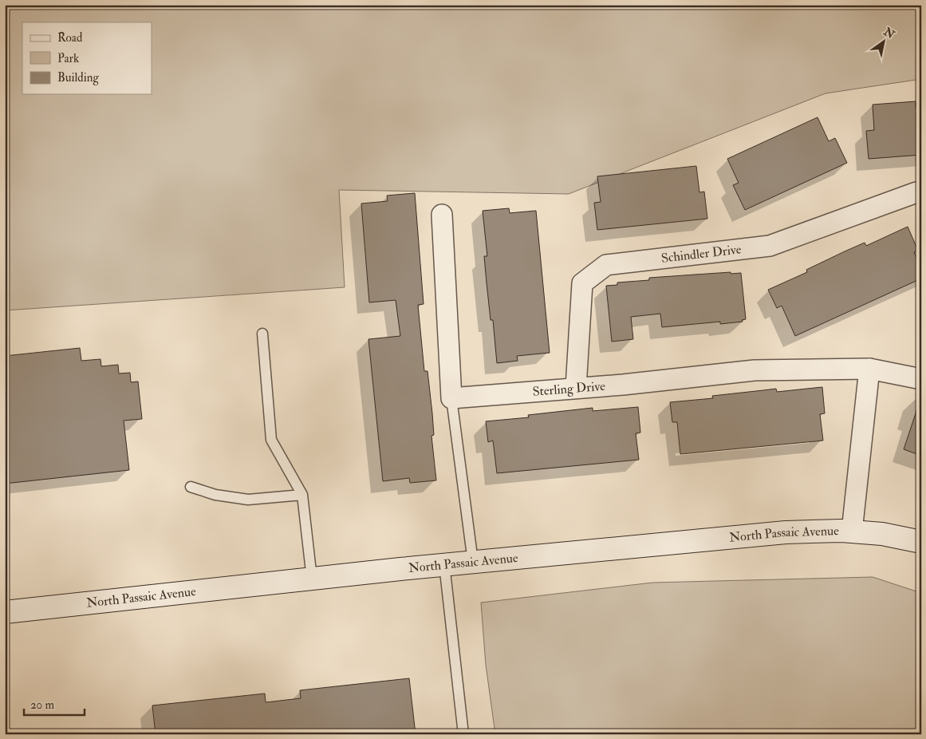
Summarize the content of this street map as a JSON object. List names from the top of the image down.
{
  "streets": {
    "main road": ["North Passaic Avenue"],
    "street": ["Schindler Drive", "Sterling Drive"]
  },
  "crossings": [
    ["Schindler Drive", "Sterling Drive"]
  ],
  "legend": ["Road", "Park", "Building"],
  "scale_bar": "20 m",
  "north": "top right"
}
